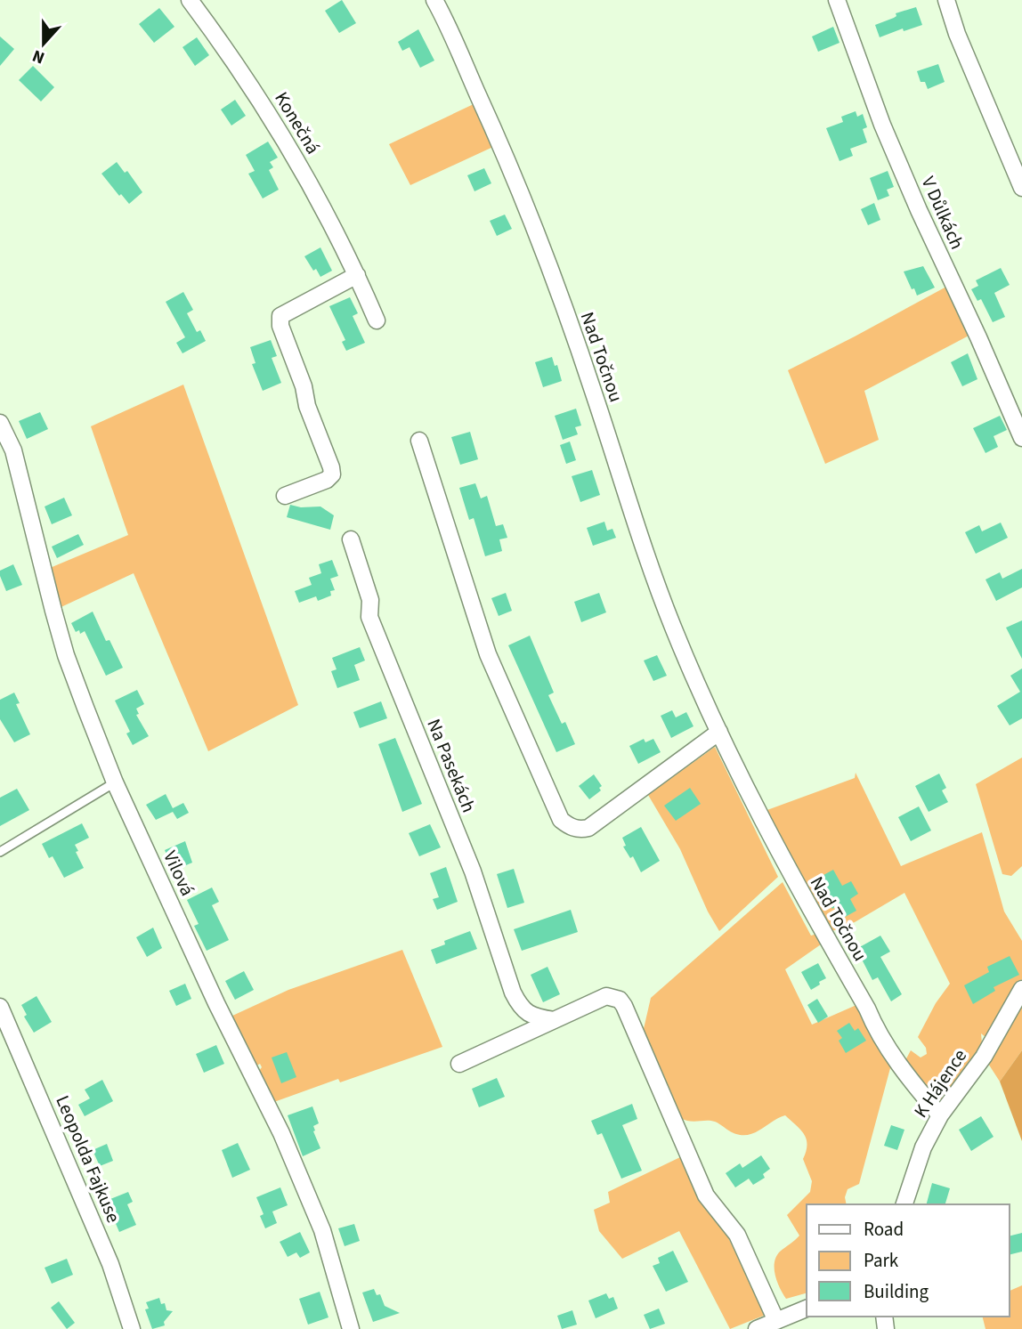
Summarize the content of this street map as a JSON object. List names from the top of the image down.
{
  "streets": {
    "street": [
      "Konečná",
      "V Důlkách",
      "Nad Točnou",
      "Na Pasekách",
      "Vilová",
      "K Hájence",
      "Leopolda Fajkuse"
    ]
  },
  "crossings": [
    ["Nad Točnou", "K Hájence"]
  ],
  "legend": ["Road", "Park", "Building"],
  "north": "bottom"
}
